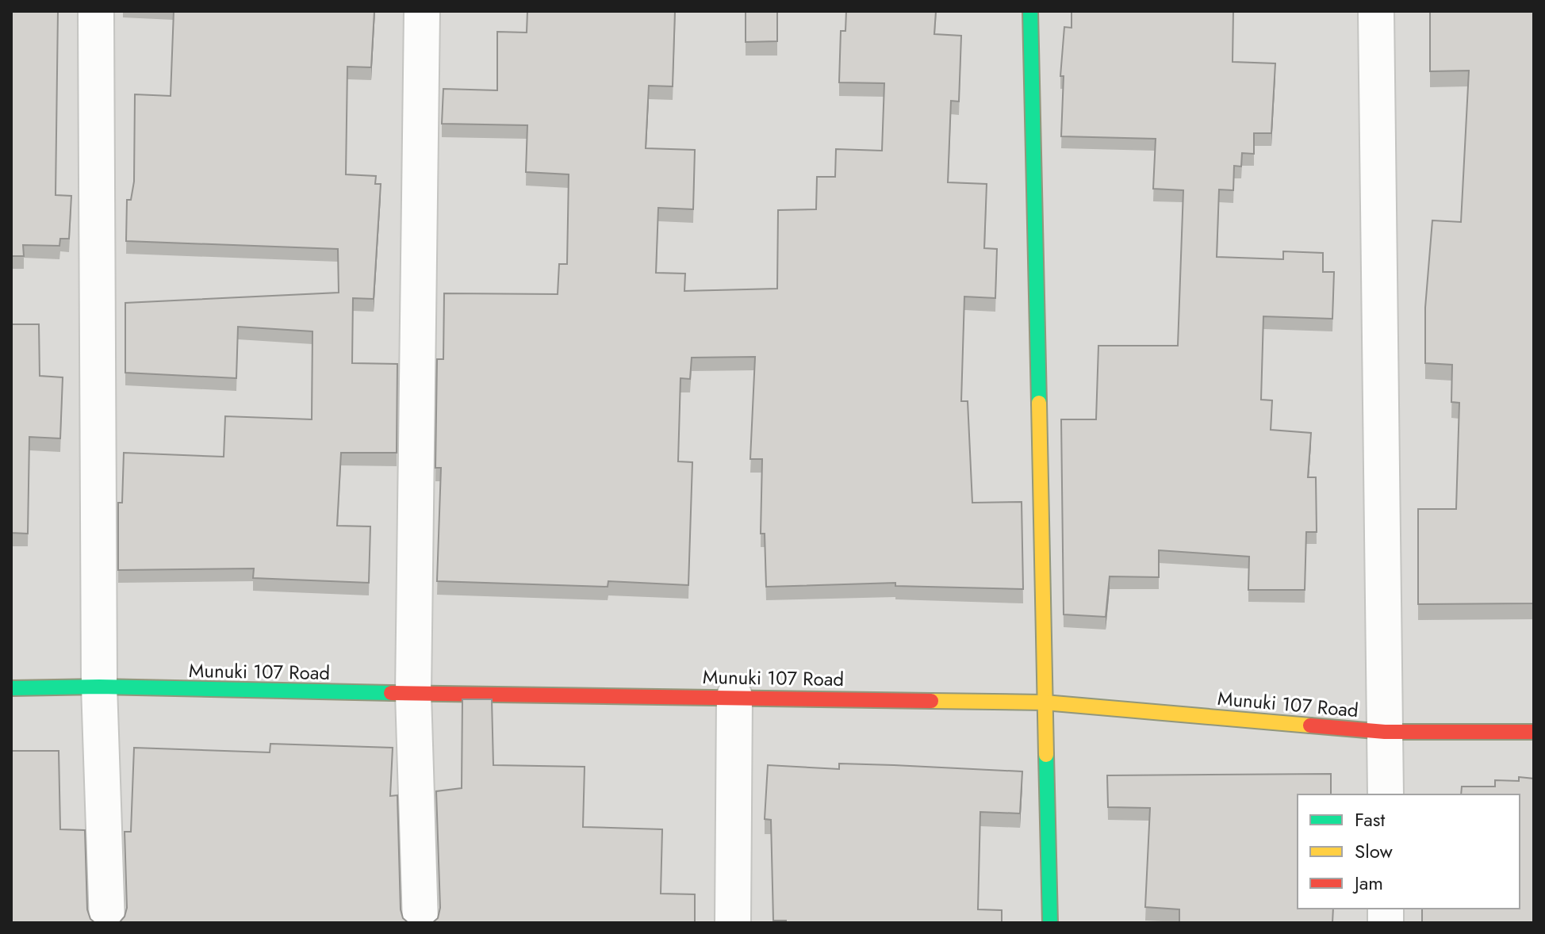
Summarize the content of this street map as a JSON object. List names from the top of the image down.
{
  "streets": {
    "street": ["Munuki 107 Road"]
  },
  "legend": ["Fast", "Slow", "Jam"]
}
